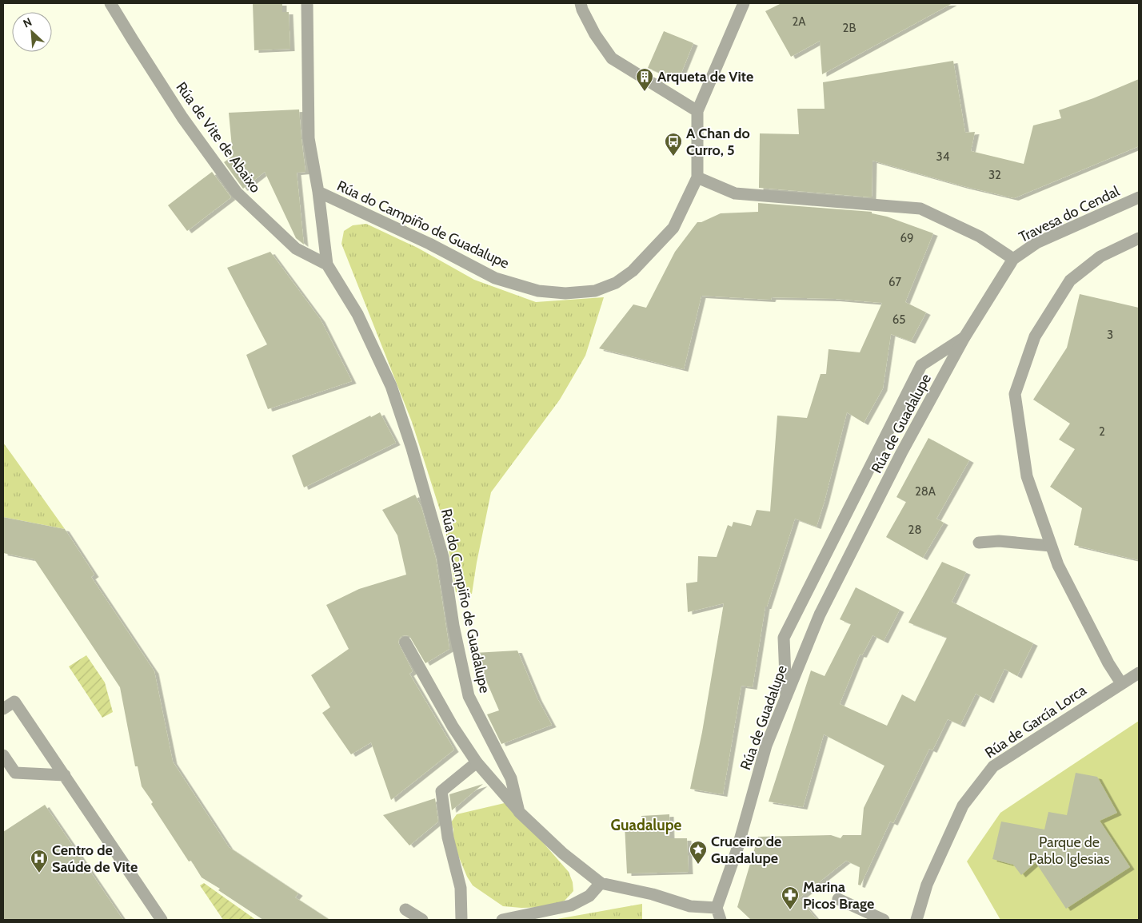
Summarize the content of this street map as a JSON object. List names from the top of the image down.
{
  "streets": {
    "street": [
      "Rúa de Vite de Abaixo",
      "Travesa do Cendal",
      "Rúa do Campiño de Guadalupe",
      "Rúa de Guadalupe",
      "Rúa de García Lorca"
    ]
  },
  "crossings": [
    ["Rúa de Vite de Abaixo", "Rúa do Campiño de Guadalupe"],
    ["Travesa do Cendal", "Rúa de Guadalupe"]
  ],
  "districts": ["Guadalupe"],
  "parks": ["Parque de Pablo Iglesias"],
  "places": {
    "building": ["Arqueta de Vite"],
    "bus stop": ["A Chan do Curro, 5"],
    "place": ["Cruceiro de Guadalupe"],
    "hospital": ["Centro de Saúde de Vite"],
    "pharmacy": ["Marina Picos Brage"]
  },
  "house_numbers": [
    "2A",
    "2B",
    "34",
    "32",
    "69",
    "67",
    "65",
    "3",
    "2",
    "28A",
    "28"
  ],
  "north": "top left"
}
